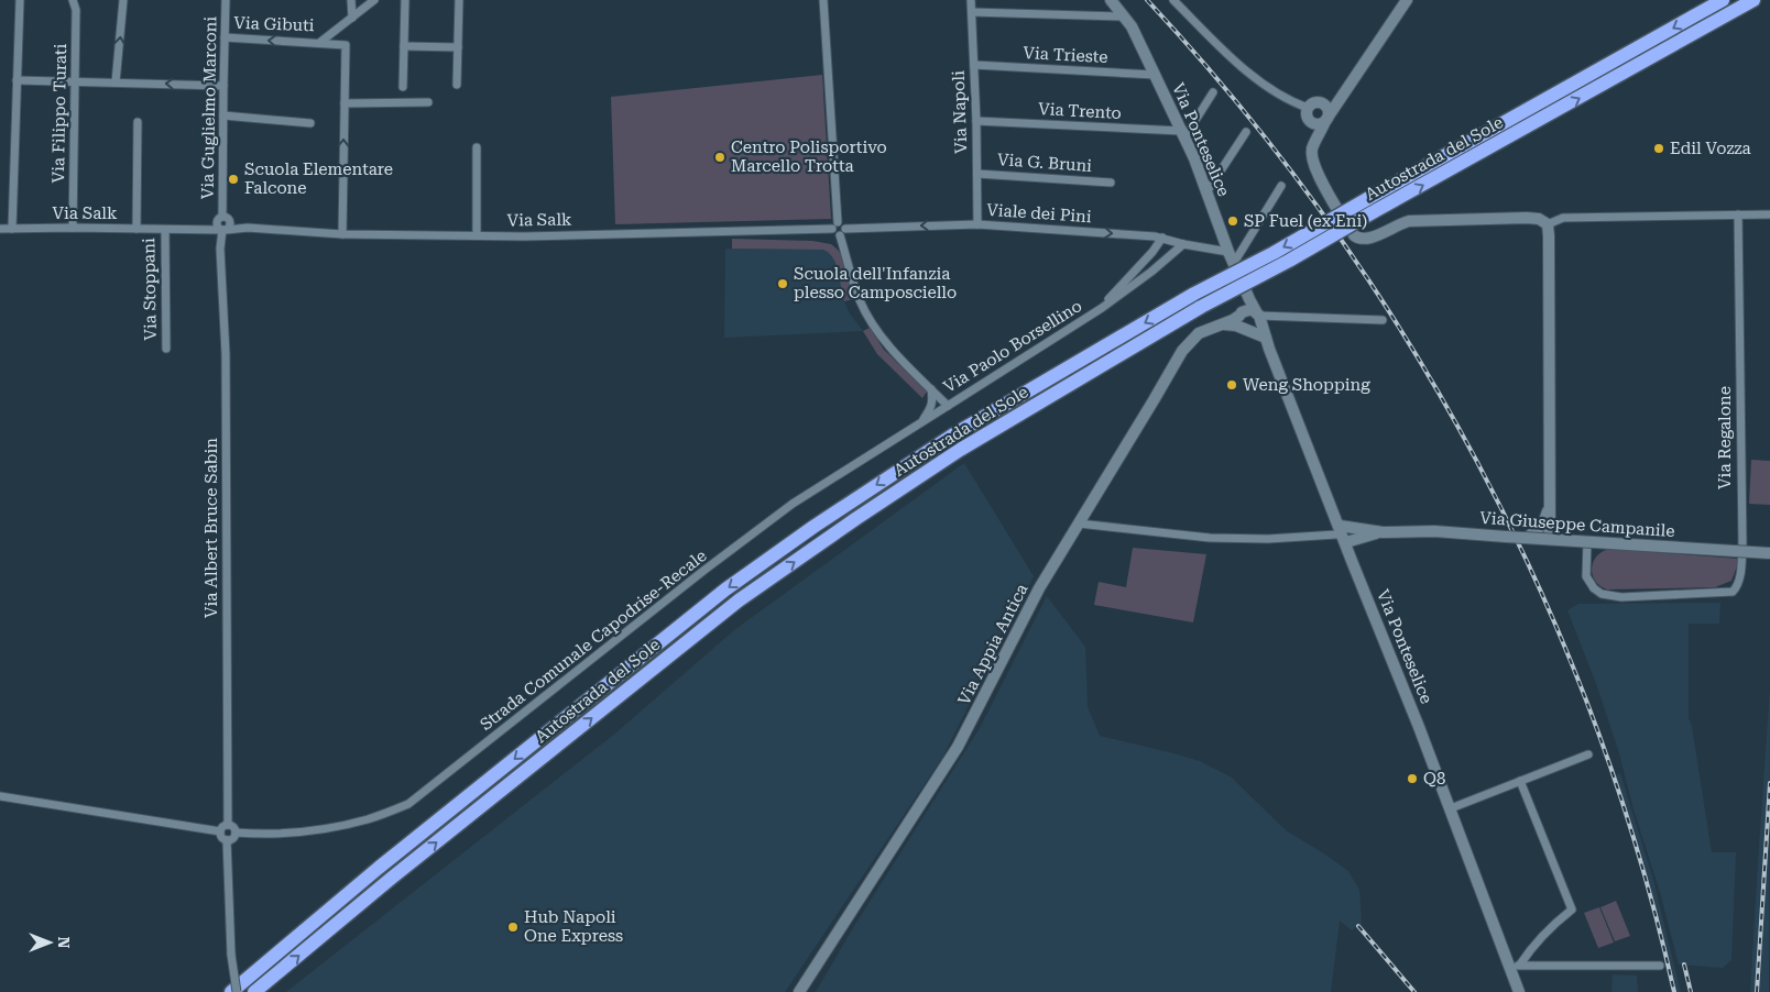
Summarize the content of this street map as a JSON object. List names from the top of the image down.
{
  "streets": {
    "highway": ["Autostrada del Sole"],
    "street": [
      "Via Gibuti",
      "Via Trieste",
      "Via Guglielmo Marconi",
      "Via Trento",
      "Via Napoli",
      "Via Filippo Turati",
      "Via Ponteselice",
      "Via G. Bruni",
      "Via Salk",
      "Viale dei Pini",
      "Via Stoppani",
      "Via Paolo Borsellino",
      "Via Regalone",
      "Via Giuseppe Campanile",
      "Via Albert Bruce Sabin",
      "Strada Comunale Capodrise-Recale",
      "Via Appia Antica"
    ]
  },
  "crossings": [
    ["Via Gibuti", "Via Guglielmo Marconi"],
    ["Via Trieste", "Via Napoli"],
    ["Via Trieste", "Via Ponteselice"],
    ["Via Guglielmo Marconi", "Via Salk"],
    ["Via Trento", "Via Napoli"],
    ["Via Trento", "Via Ponteselice"],
    ["Via Napoli", "Via G. Bruni"],
    ["Via Napoli", "Viale dei Pini"],
    ["Via Filippo Turati", "Via Salk"],
    ["Via Ponteselice", "Viale dei Pini"],
    ["Via Ponteselice", "Via Giuseppe Campanile"],
    ["Via Ponteselice", "Via Appia Antica"],
    ["Via Salk", "Via Stoppani"],
    ["Via Salk", "Via Albert Bruce Sabin"],
    ["Viale dei Pini", "Via Paolo Borsellino"],
    ["Via Paolo Borsellino", "Strada Comunale Capodrise-Recale"],
    ["Via Regalone", "Via Giuseppe Campanile"],
    ["Via Albert Bruce Sabin", "Strada Comunale Capodrise-Recale"]
  ],
  "one_way": ["Via Gibuti"],
  "places": [
    "Edil Vozza",
    "Centro Polisportivo Marcello Trotta",
    "Scuola Elementare Falcone",
    "SP Fuel (ex Eni)",
    "Scuola dell'Infanzia plesso Camposciello",
    "Weng Shopping",
    "Q8",
    "Hub Napoli One Express"
  ],
  "north": "right"
}
